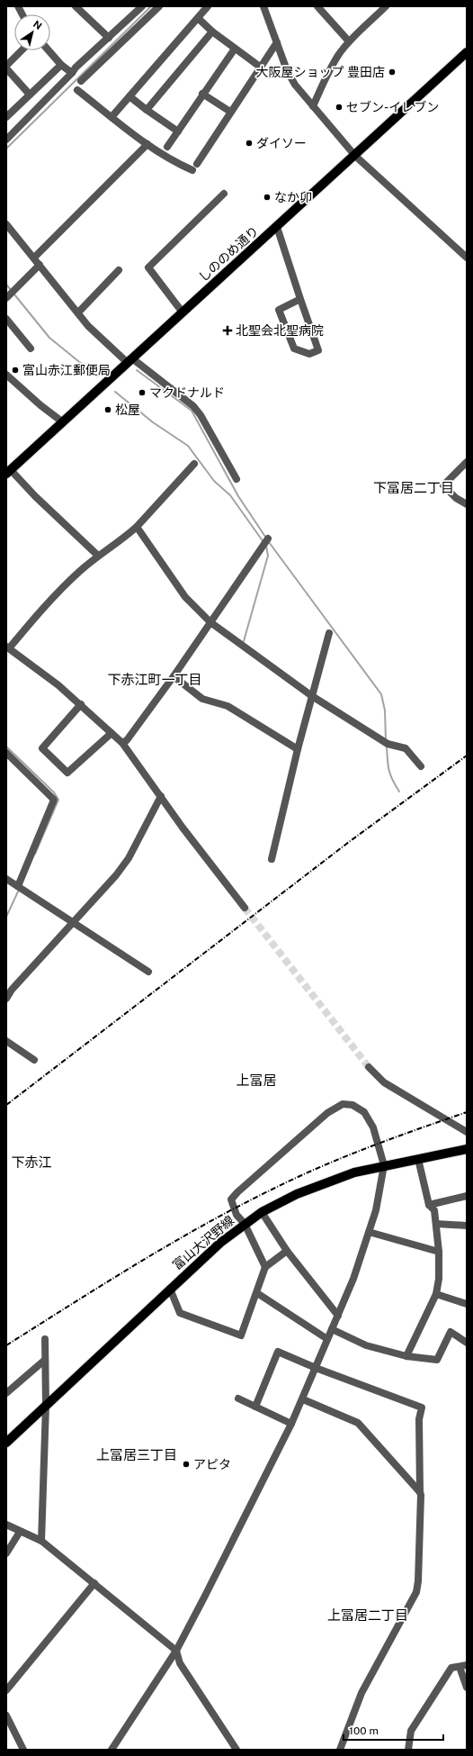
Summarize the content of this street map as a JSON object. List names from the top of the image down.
{
  "streets": {
    "main road": ["しののめ通り", "富山大沢野線"]
  },
  "districts": [
    "下冨居二丁目",
    "下赤江町一丁目",
    "上冨居",
    "下赤江",
    "上冨居三丁目",
    "上冨居二丁目"
  ],
  "places": {
    "other": [
      "大阪屋ショップ 豊田店",
      "セブン-イレブン",
      "ダイソー",
      "なか卯",
      "富山赤江郵便局",
      "マクドナルド",
      "松屋",
      "アピタ"
    ],
    "health": ["北聖会北聖病院"]
  },
  "scale_bar": "100 m",
  "north": "top right"
}
